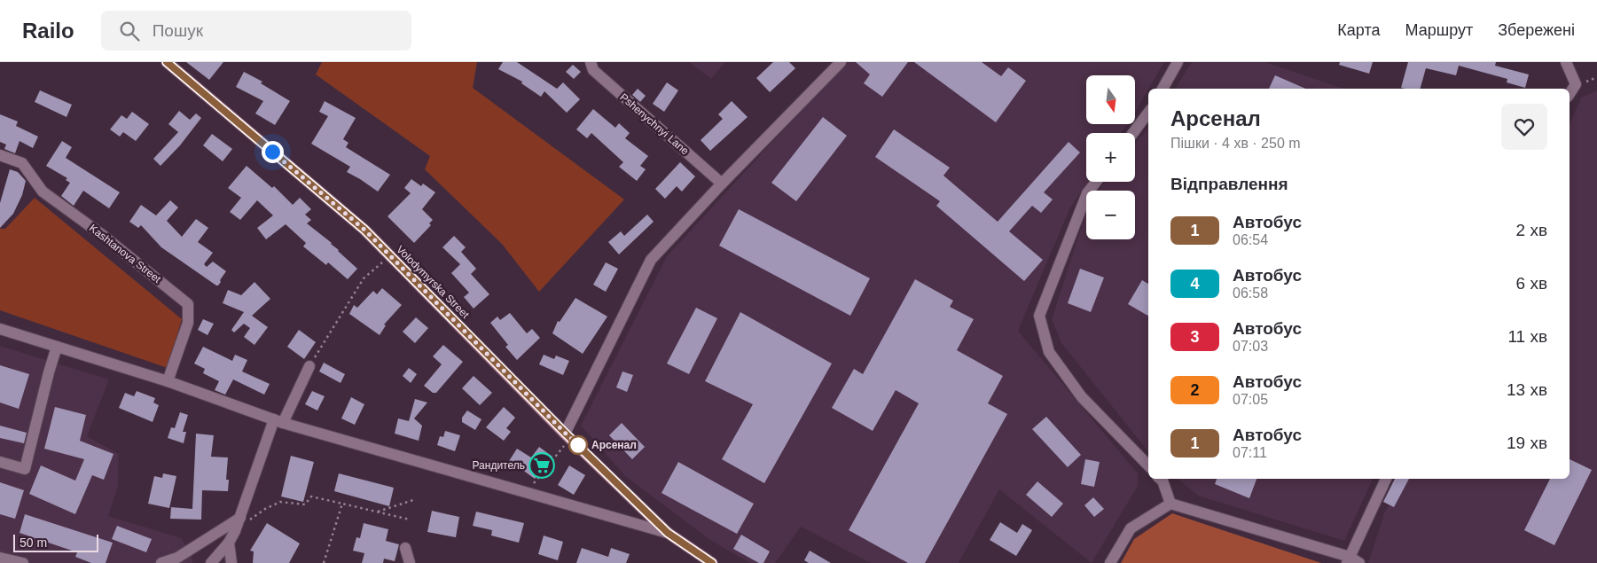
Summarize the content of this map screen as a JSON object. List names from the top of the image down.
{
  "streets": {
    "main road": ["Volodymyrska Street"],
    "street": ["Pshenychnyi Lane", "Kashtanova Street"]
  },
  "places": {
    "other": ["Арсенал"],
    "supermarket": ["Рандитель"]
  },
  "lines": ["bus line 1"],
  "scale_bar": "50 m",
  "north": "bottom",
  "page": {
    "header": "Railo",
    "search": "Пошук",
    "nav": ["Карта", "Маршрут", "Збережені"],
    "map_buttons": ["+", "−"],
    "heading": [
      ["Арсенал", "Пішки · 4 хв · 250 m"],
      "Відправлення"
    ],
    "list": [
      {
        "mark": "1",
        "name": "Автобус",
        "note": "06:54",
        "value": "2 хв"
      },
      {
        "mark": "4",
        "name": "Автобус",
        "note": "06:58",
        "value": "6 хв"
      },
      {
        "mark": "3",
        "name": "Автобус",
        "note": "07:03",
        "value": "11 хв"
      },
      {
        "mark": "2",
        "name": "Автобус",
        "note": "07:05",
        "value": "13 хв"
      },
      {
        "mark": "1",
        "name": "Автобус",
        "note": "07:11",
        "value": "19 хв"
      }
    ],
    "scale": "50 m"
  }
}
